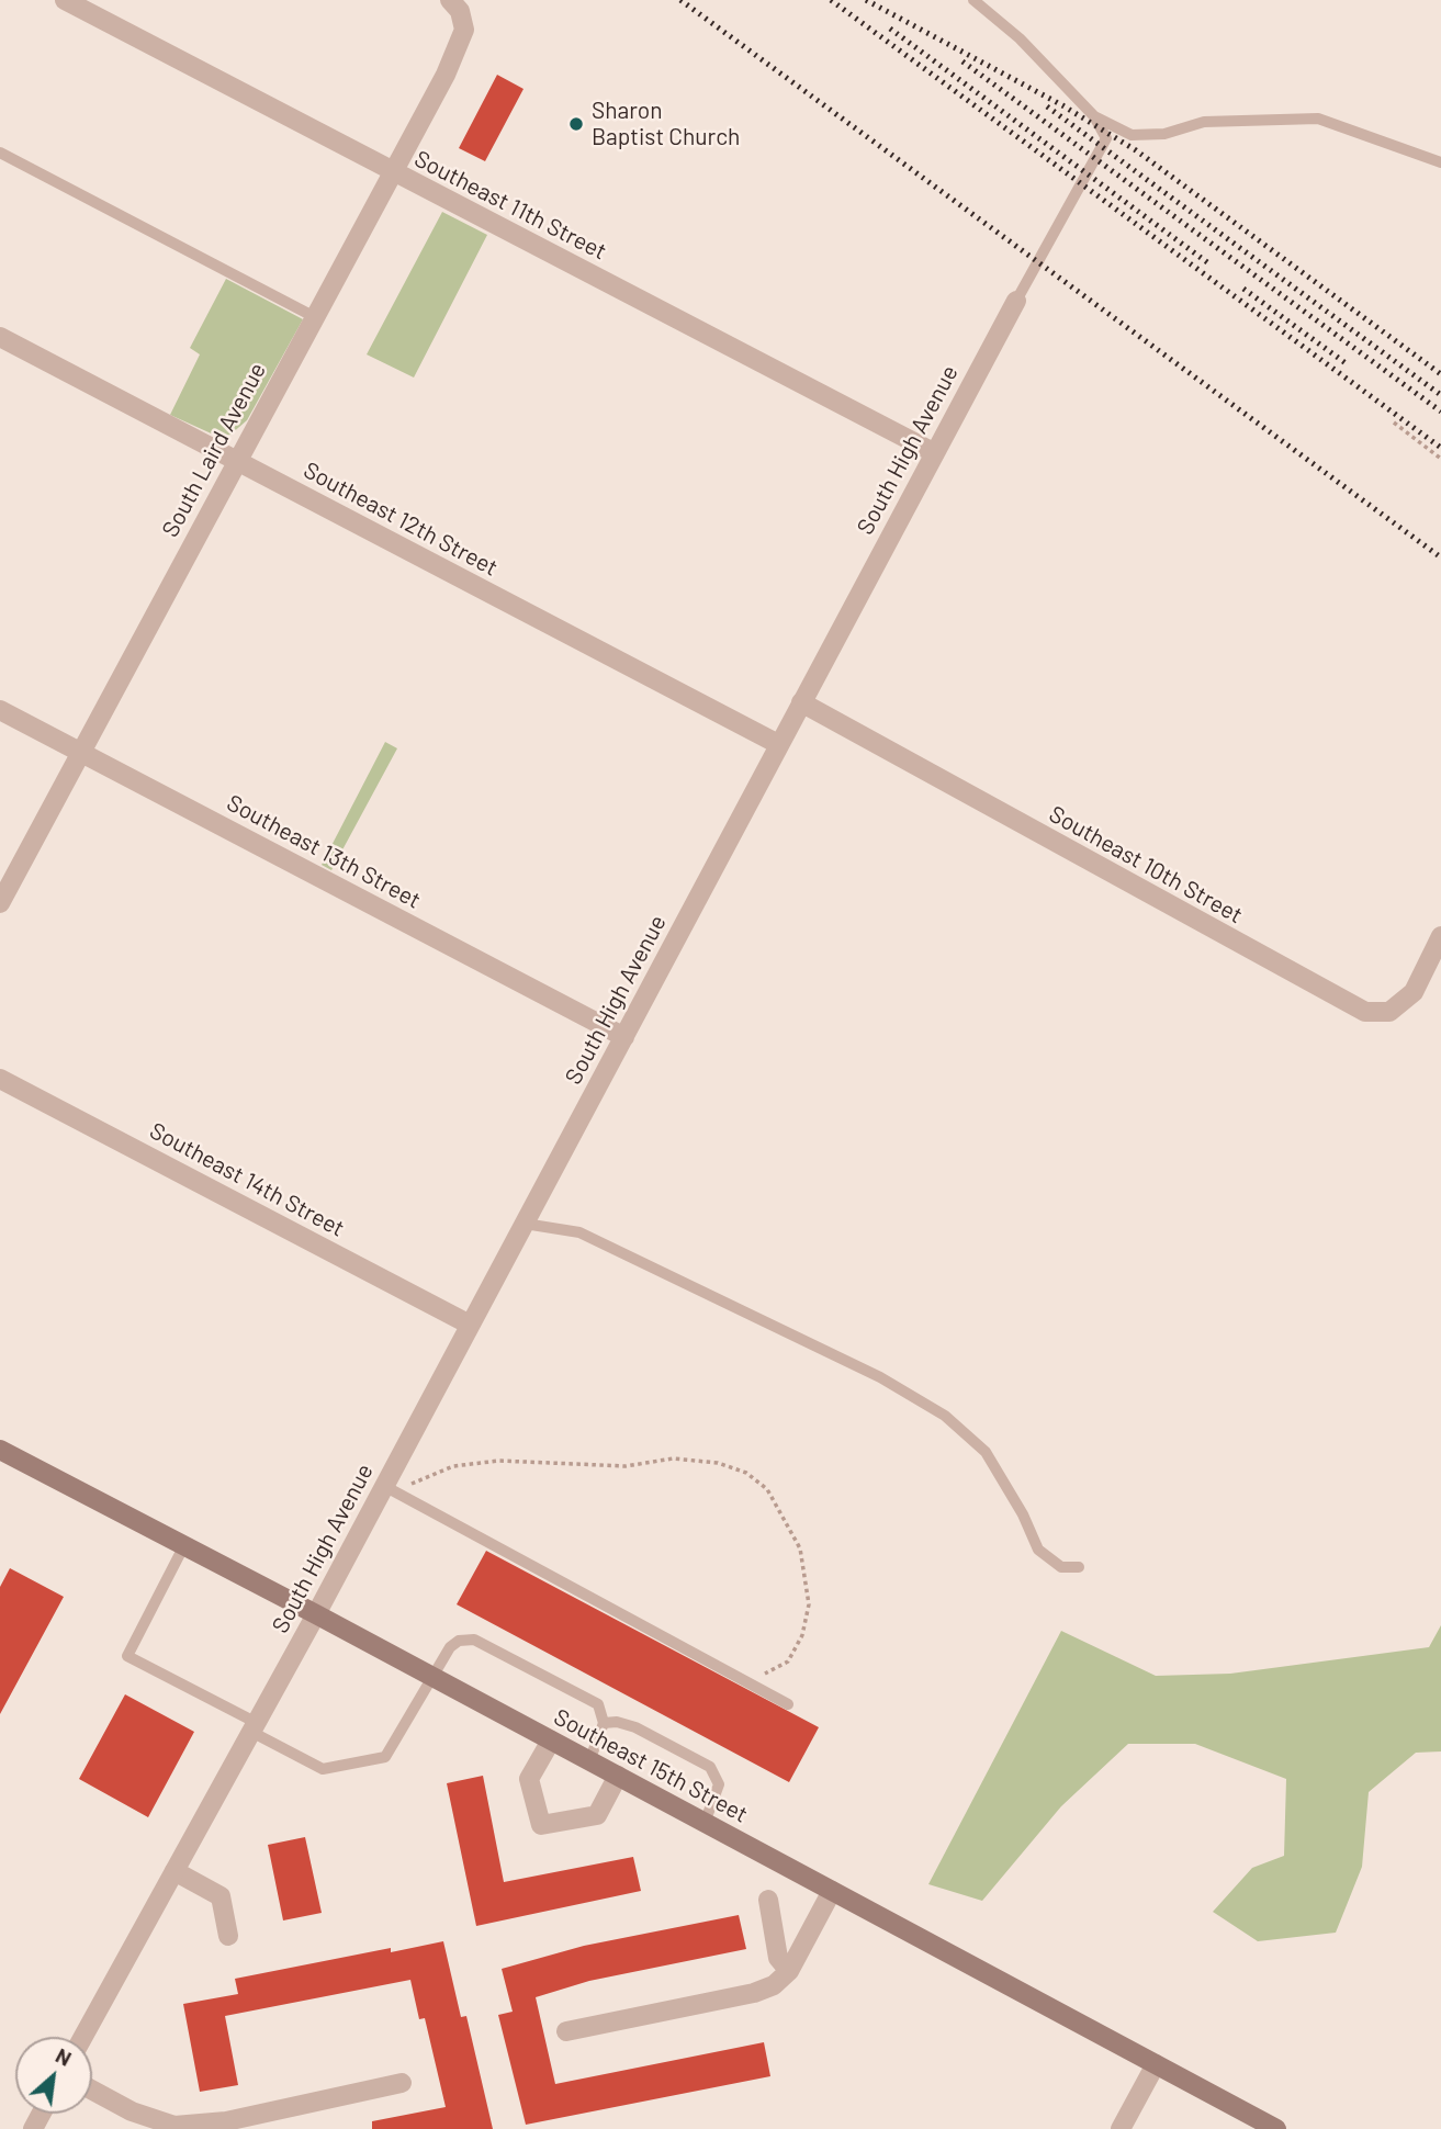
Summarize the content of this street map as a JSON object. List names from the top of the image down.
{
  "streets": {
    "main road": ["Southeast 15th Street"],
    "street": [
      "Southeast 11th Street",
      "South Laird Avenue",
      "South High Avenue",
      "Southeast 12th Street",
      "Southeast 13th Street",
      "Southeast 10th Street",
      "Southeast 14th Street"
    ]
  },
  "crossings": [
    ["Southeast 11th Street", "South Laird Avenue"],
    ["Southeast 11th Street", "South High Avenue"],
    ["South Laird Avenue", "Southeast 12th Street"],
    ["South Laird Avenue", "Southeast 13th Street"],
    ["South High Avenue", "Southeast 12th Street"],
    ["South High Avenue", "Southeast 13th Street"],
    ["South High Avenue", "Southeast 10th Street"],
    ["South High Avenue", "Southeast 14th Street"],
    ["South High Avenue", "Southeast 15th Street"]
  ],
  "places": ["Sharon Baptist Church"],
  "north": "top right"
}
